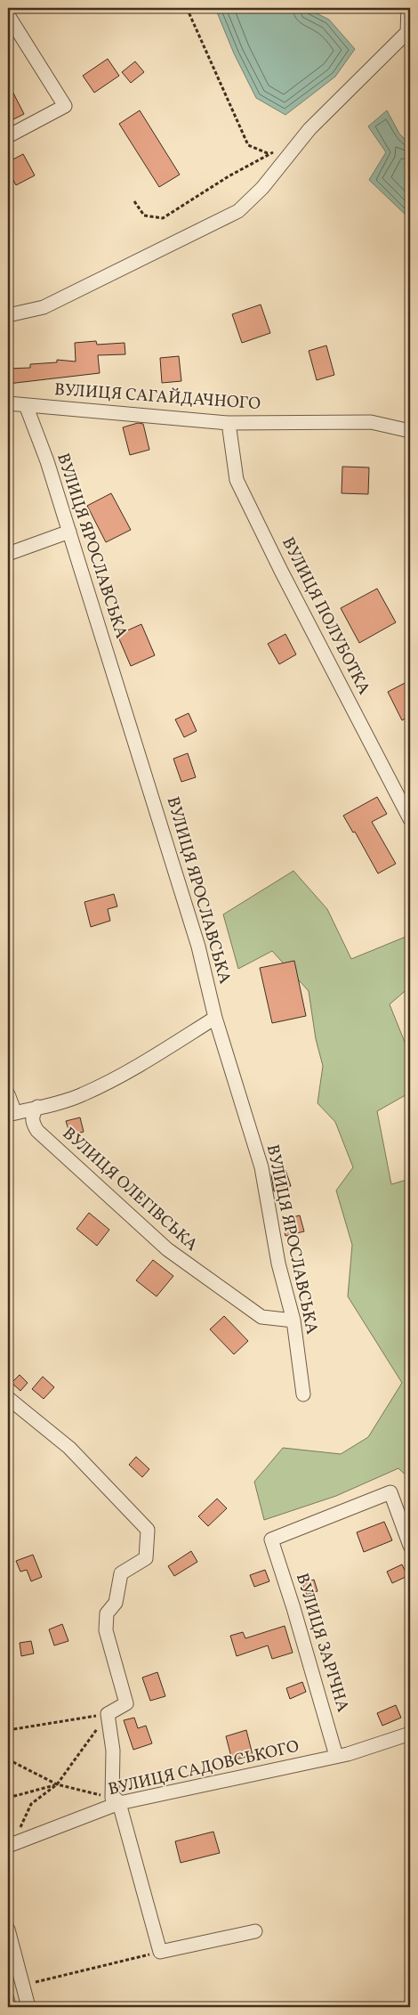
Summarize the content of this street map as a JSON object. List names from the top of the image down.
{
  "streets": {
    "street": [
      "ВУЛИЦЯ САГАЙДАЧНОГО",
      "ВУЛИЦЯ ЯРОСЛАВСЬКА",
      "ВУЛИЦЯ ПОЛУБОТКА",
      "ВУЛИЦЯ ОЛЕГІВСЬКА",
      "ВУЛИЦЯ ЗАРІЧНА",
      "ВУЛИЦЯ САДОВСЬКОГО"
    ]
  },
  "crossings": [
    ["ВУЛИЦЯ САГАЙДАЧНОГО", "ВУЛИЦЯ ЯРОСЛАВСЬКА"],
    ["ВУЛИЦЯ САГАЙДАЧНОГО", "ВУЛИЦЯ ПОЛУБОТКА"],
    ["ВУЛИЦЯ ЯРОСЛАВСЬКА", "ВУЛИЦЯ ОЛЕГІВСЬКА"],
    ["ВУЛИЦЯ ЗАРІЧНА", "ВУЛИЦЯ САДОВСЬКОГО"]
  ]
}
